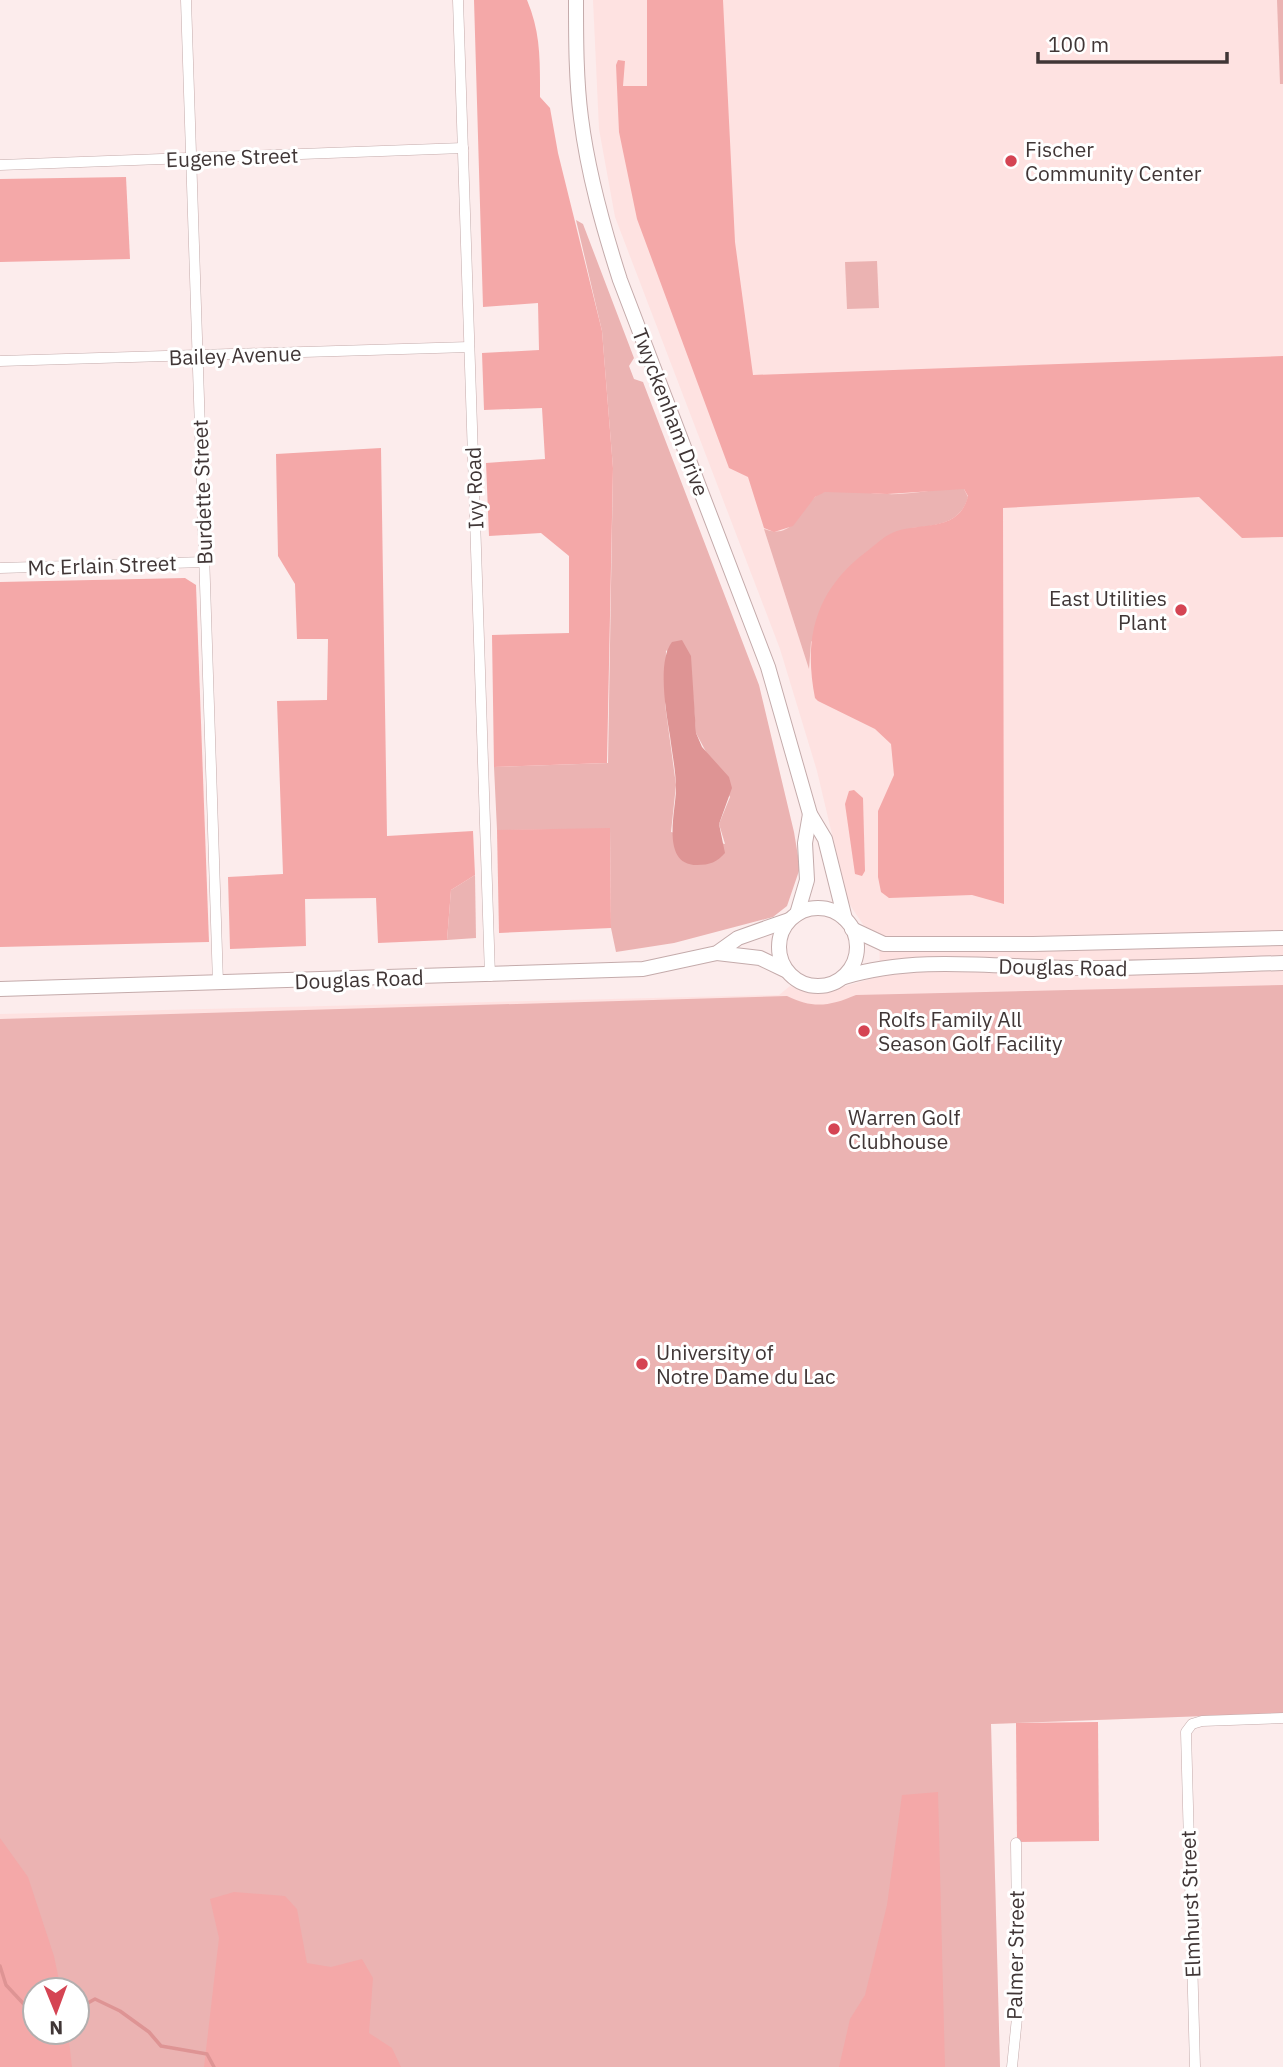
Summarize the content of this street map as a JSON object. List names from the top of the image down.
{
  "streets": {
    "street": [
      "Eugene Street",
      "Bailey Avenue",
      "Twyckenham Drive",
      "Ivy Road",
      "Burdette Street",
      "Mc Erlain Street",
      "Douglas Road",
      "Elmhurst Street",
      "Palmer Street"
    ]
  },
  "crossings": [
    ["Eugene Street", "Ivy Road"],
    ["Eugene Street", "Burdette Street"],
    ["Bailey Avenue", "Ivy Road"],
    ["Bailey Avenue", "Burdette Street"],
    ["Twyckenham Drive", "Douglas Road"],
    ["Ivy Road", "Douglas Road"],
    ["Burdette Street", "Mc Erlain Street"],
    ["Burdette Street", "Douglas Road"]
  ],
  "places": [
    "Fischer Community Center",
    "East Utilities Plant",
    "Rolfs Family All Season Golf Facility",
    "Warren Golf Clubhouse",
    "University of Notre Dame du Lac"
  ],
  "scale_bar": "100 m",
  "north": "bottom"
}
